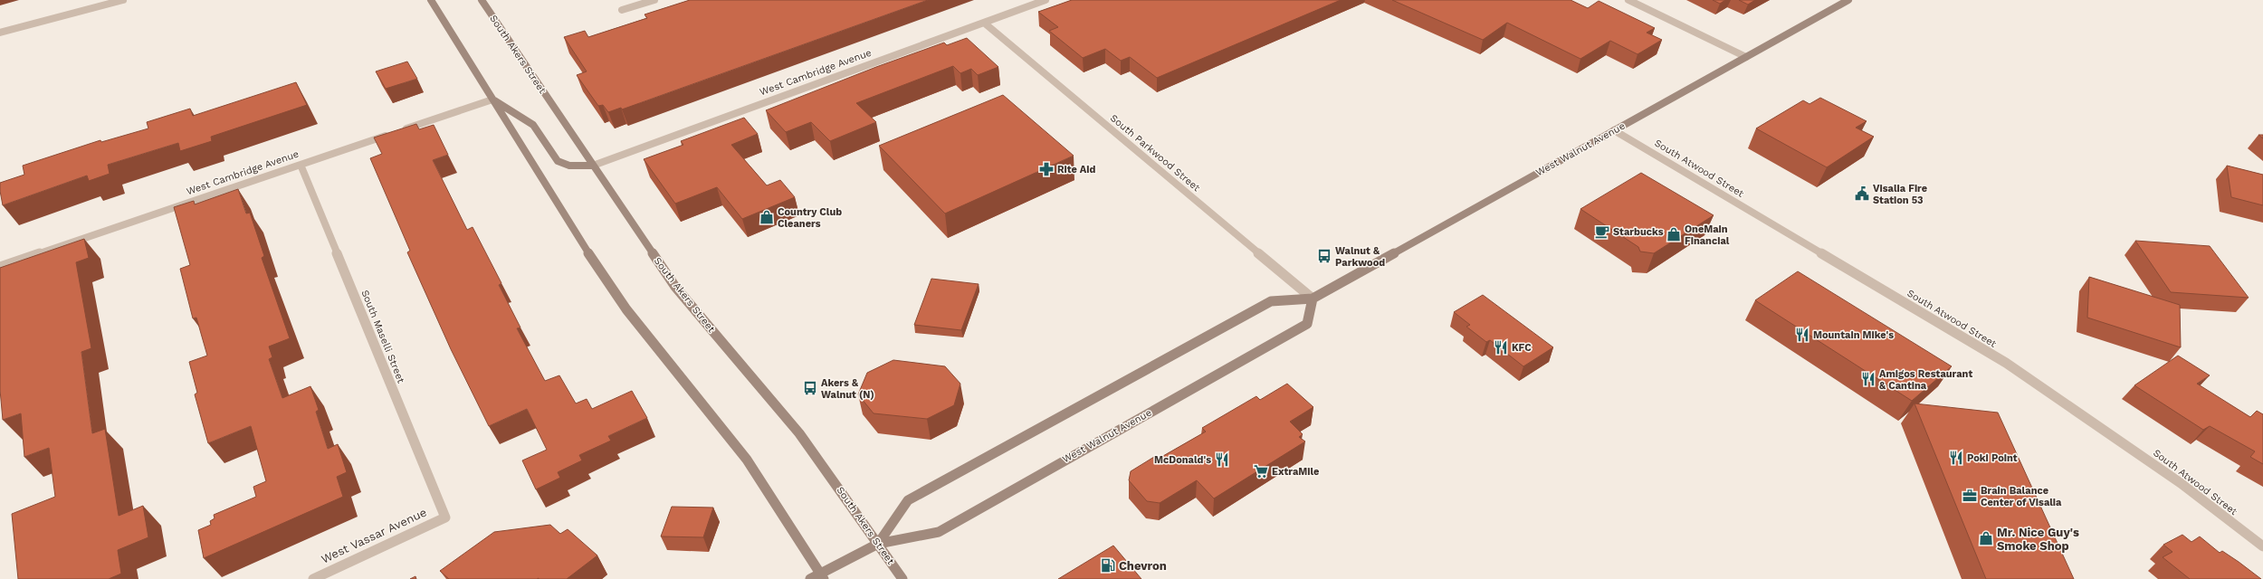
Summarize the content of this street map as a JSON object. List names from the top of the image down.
{
  "streets": {
    "main road": ["South Akers Street", "West Walnut Avenue"],
    "street": [
      "West Cambridge Avenue",
      "South Parkwood Street",
      "South Atwood Street",
      "South Maselli Street",
      "West Vassar Avenue"
    ]
  },
  "crossings": [
    ["South Akers Street", "West Cambridge Avenue"],
    ["South Akers Street", "West Walnut Avenue"],
    ["West Cambridge Avenue", "South Parkwood Street"],
    ["West Cambridge Avenue", "South Maselli Street"],
    ["West Walnut Avenue", "South Parkwood Street"],
    ["West Walnut Avenue", "South Atwood Street"],
    ["South Maselli Street", "West Vassar Avenue"]
  ],
  "places": {
    "pharmacy": ["Rite Aid"],
    "public building": ["Visalia Fire Station 53"],
    "shop": ["Country Club Cleaners", "OneMain Financial", "Mr. Nice Guy's Smoke Shop"],
    "cafe": ["Starbucks"],
    "bus stop": ["Walnut & Parkwood", "Akers & Walnut (N)"],
    "restaurant": [
      "Mountain Mike's",
      "KFC",
      "Amigos Restaurant & Cantina",
      "Poki Point",
      "McDonald's"
    ],
    "supermarket": ["ExtraMile"],
    "office": ["Brain Balance Center of Visalia"],
    "fuel station": ["Chevron"]
  }
}
